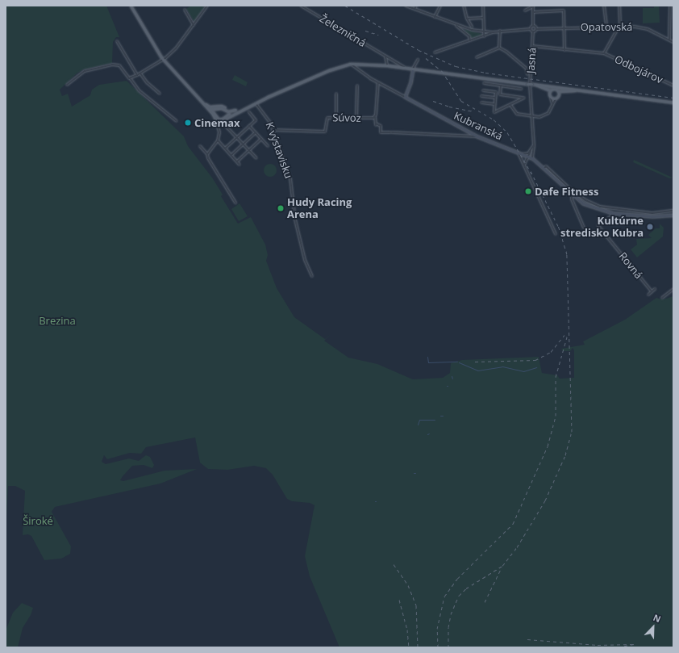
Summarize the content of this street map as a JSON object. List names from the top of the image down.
{
  "streets": {
    "street": [
      "Opatovská",
      "Železničná",
      "Jasná",
      "Odbojárov",
      "Súvoz",
      "Kubranská",
      "K výstavisku",
      "Rovná"
    ]
  },
  "crossings": [
    ["Jasná", "Kubranská"],
    ["Súvoz", "Kubranská"],
    ["Súvoz", "K výstavisku"],
    ["Kubranská", "Rovná"]
  ],
  "parks": ["Brezina", "Široké"],
  "places": [
    "Cinemax",
    "Dafe Fitness",
    "Hudy Racing Arena",
    "Kultúrne stredisko Kubra"
  ],
  "north": "top right"
}
